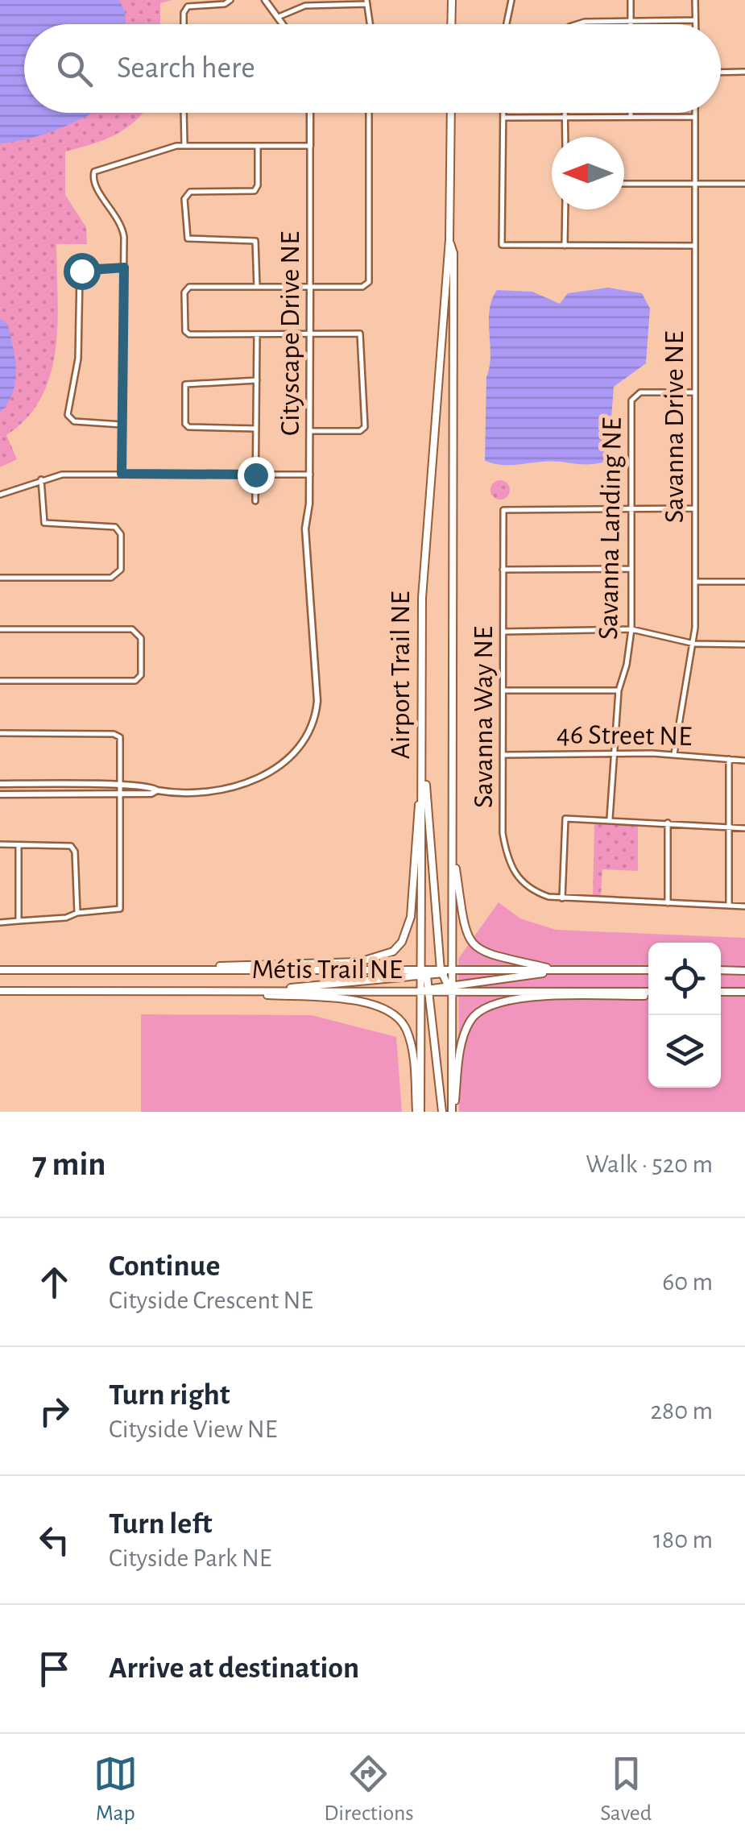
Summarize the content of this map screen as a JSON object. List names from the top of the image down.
{
  "streets": {
    "main road": ["Airport Trail NE", "Métis Trail NE"],
    "street": [
      "Cityscape Drive NE",
      "Savanna Drive NE",
      "Savanna Landing NE",
      "Savanna Way NE",
      "46 Street NE"
    ]
  },
  "crossings": [
    ["Savanna Drive NE", "Savanna Landing NE"],
    ["Savanna Drive NE", "Savanna Way NE"],
    ["Savanna Drive NE", "46 Street NE"],
    ["Savanna Landing NE", "Savanna Way NE"],
    ["Savanna Landing NE", "46 Street NE"],
    ["Airport Trail NE", "Métis Trail NE"],
    ["Savanna Way NE", "46 Street NE"]
  ],
  "north": "left",
  "page": {
    "search": "Search here",
    "heading": ["7 min", "Walk · 520 m"],
    "list": [
      ["Continue", "Cityside Crescent NE", "60 m"],
      ["Turn right", "Cityside View NE", "280 m"],
      ["Turn left", "Cityside Park NE", "180 m"],
      "Arrive at destination"
    ],
    "nav": ["Map", "Directions", "Saved"]
  }
}
